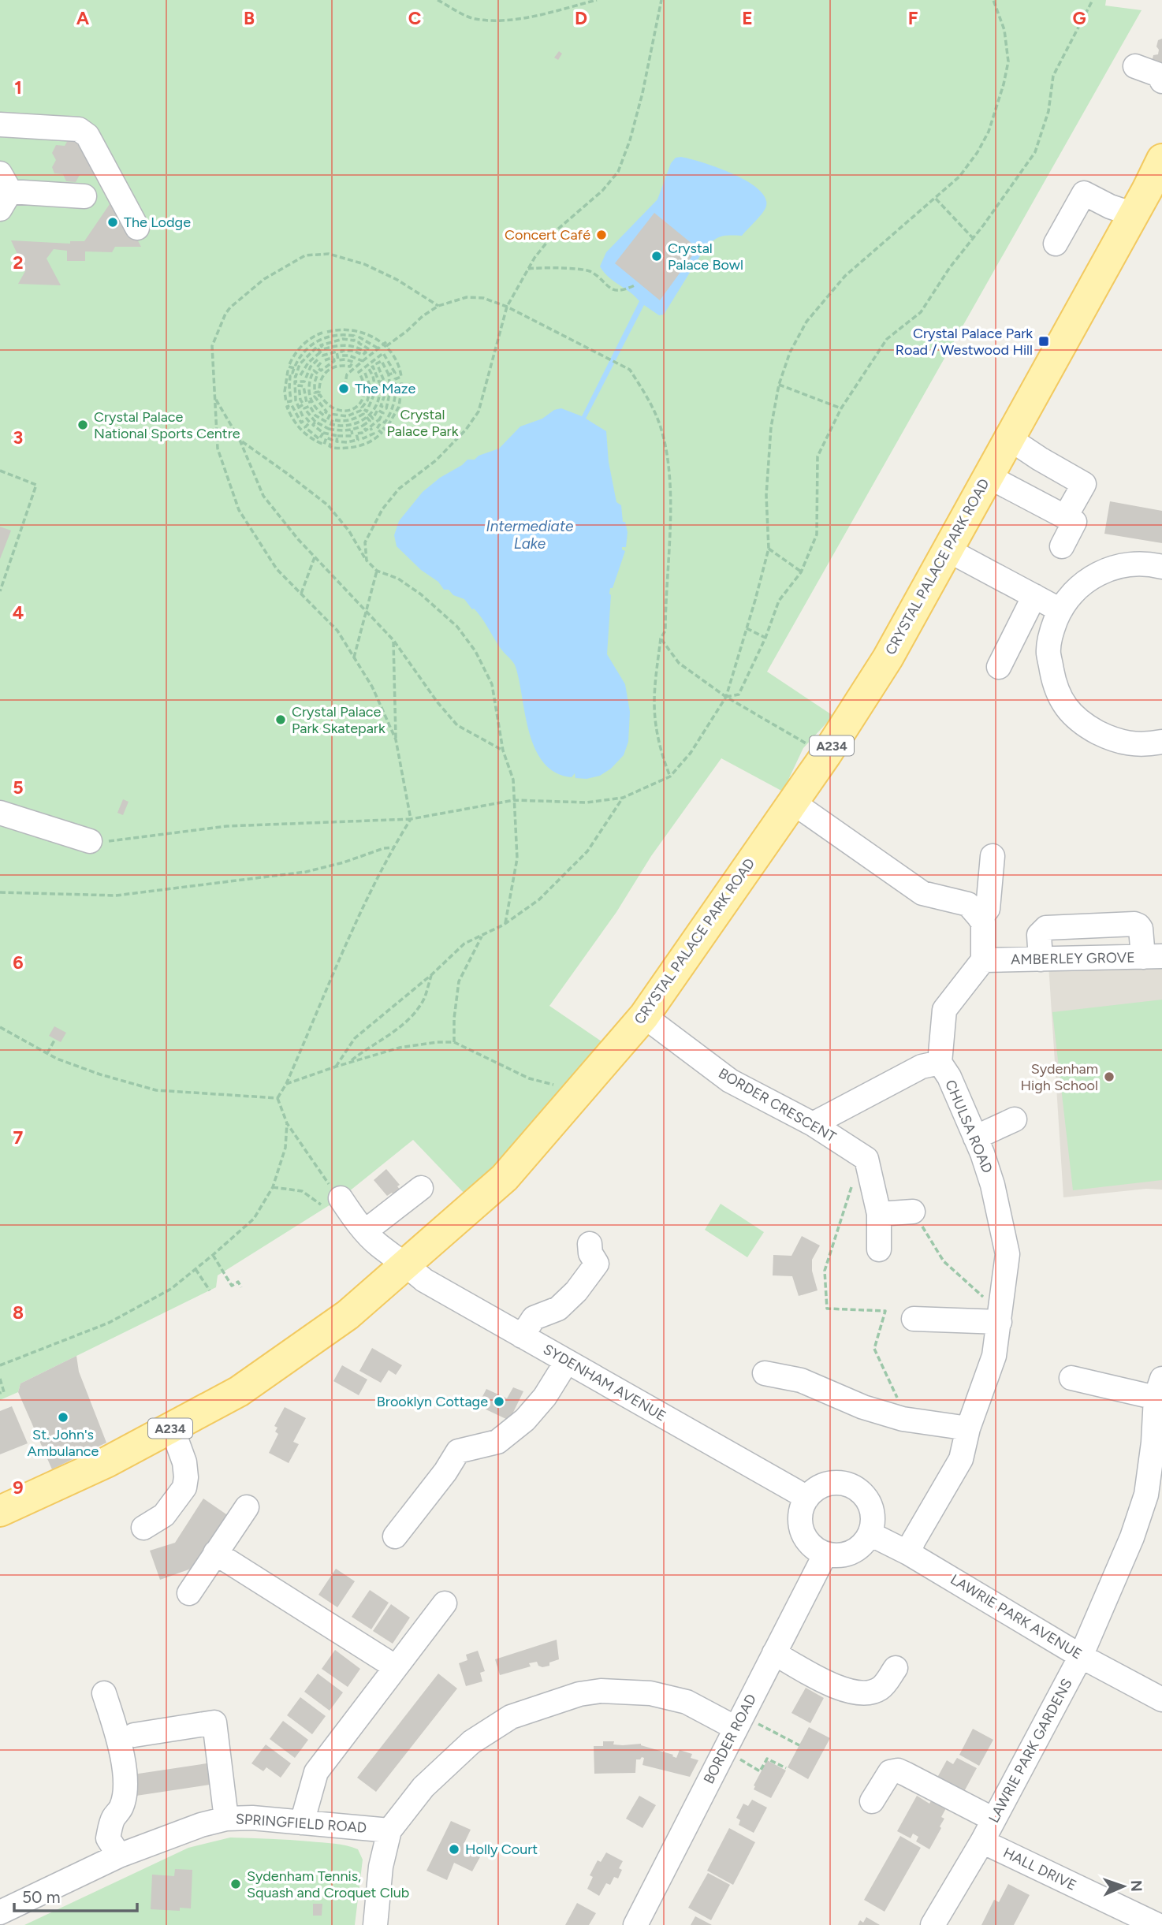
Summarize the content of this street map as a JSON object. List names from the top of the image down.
{
  "streets": {
    "main road": ["CRYSTAL PALACE PARK ROAD", "A234"],
    "street": [
      "AMBERLEY GROVE",
      "BORDER CRESCENT",
      "CHULSA ROAD",
      "SYDENHAM AVENUE",
      "LAWRIE PARK AVENUE",
      "BORDER ROAD",
      "LAWRIE PARK GARDENS",
      "SPRINGFIELD ROAD",
      "HALL DRIVE"
    ]
  },
  "crossings": [
    ["CRYSTAL PALACE PARK ROAD", "BORDER CRESCENT"],
    ["CRYSTAL PALACE PARK ROAD", "SYDENHAM AVENUE"],
    ["AMBERLEY GROVE", "CHULSA ROAD"],
    ["CHULSA ROAD", "LAWRIE PARK AVENUE"],
    ["SYDENHAM AVENUE", "LAWRIE PARK AVENUE"],
    ["SYDENHAM AVENUE", "BORDER ROAD"],
    ["LAWRIE PARK AVENUE", "BORDER ROAD"],
    ["LAWRIE PARK AVENUE", "LAWRIE PARK GARDENS"],
    ["LAWRIE PARK GARDENS", "HALL DRIVE"]
  ],
  "water": ["Intermediate Lake"],
  "parks": ["Crystal Palace Park"],
  "places": {
    "other": [
      "The Lodge",
      "Concert Café",
      "Crystal Palace Bowl",
      "The Maze",
      "Crystal Palace National Sports Centre",
      "Crystal Palace Park Skatepark",
      "Sydenham High School",
      "Brooklyn Cottage",
      "St. John's Ambulance",
      "Holly Court",
      "Sydenham Tennis, Squash and Croquet Club"
    ],
    "transit": ["Crystal Palace Park Road / Westwood Hill"]
  },
  "scale_bar": "50 m",
  "north": "right",
  "grid": {
    "columns": [
      "A",
      "B",
      "C",
      "D",
      "E",
      "F",
      "G"
    ],
    "rows": [
      "1",
      "2",
      "3",
      "4",
      "5",
      "6",
      "7",
      "8",
      "9"
    ]
  }
}
